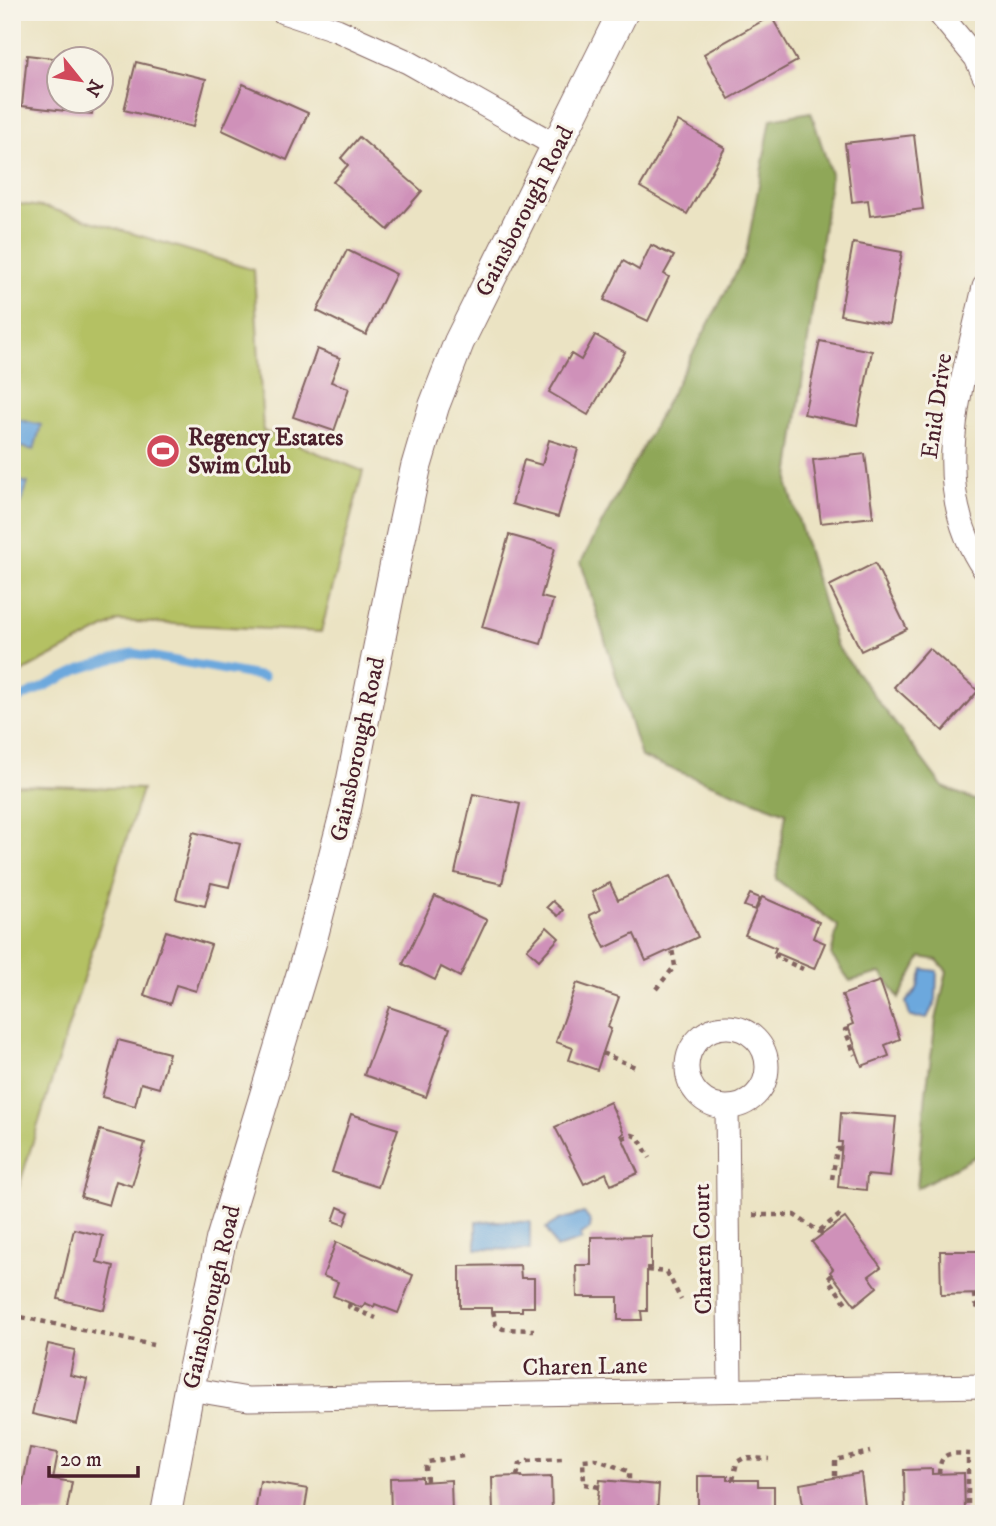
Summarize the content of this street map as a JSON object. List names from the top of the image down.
{
  "streets": {
    "street": [
      "Gainsborough Road",
      "Enid Drive",
      "Charen Court",
      "Charen Lane"
    ]
  },
  "crossings": [
    ["Gainsborough Road", "Charen Lane"],
    ["Charen Court", "Charen Lane"]
  ],
  "places": {
    "sports": ["Regency Estates Swim Club"]
  },
  "scale_bar": "20 m",
  "north": "bottom right"
}
